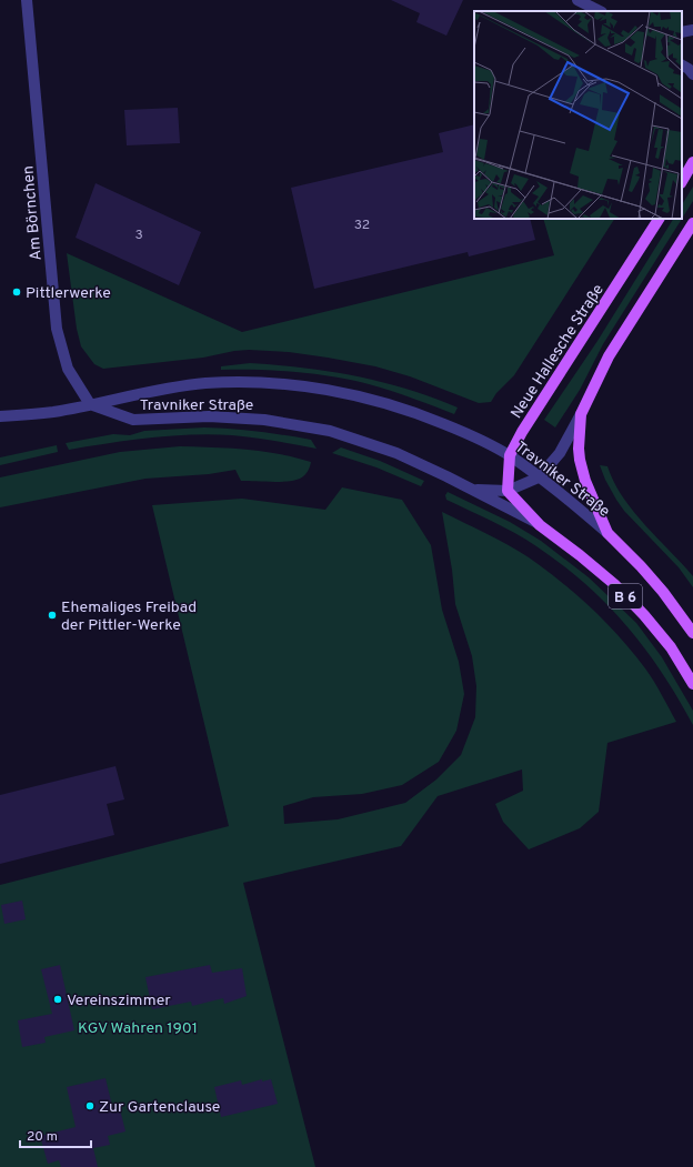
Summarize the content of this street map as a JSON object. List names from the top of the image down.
{
  "streets": {
    "main road": ["Neue Hallesche Straße", "Travniker Straße", "B 6"],
    "street": ["Am Börnchen"]
  },
  "crossings": [
    ["Am Börnchen", "Travniker Straße"],
    ["Neue Hallesche Straße", "Travniker Straße"],
    ["Neue Hallesche Straße", "B 6"],
    ["Travniker Straße", "B 6"]
  ],
  "parks": ["KGV Wahren 1901"],
  "places": [
    "Pittlerwerke",
    "Ehemaliges Freibad der Pittler-Werke",
    "Vereinszimmer",
    "Zur Gartenclause"
  ],
  "house_numbers": ["32", "3"],
  "scale_bar": "20 m"
}
